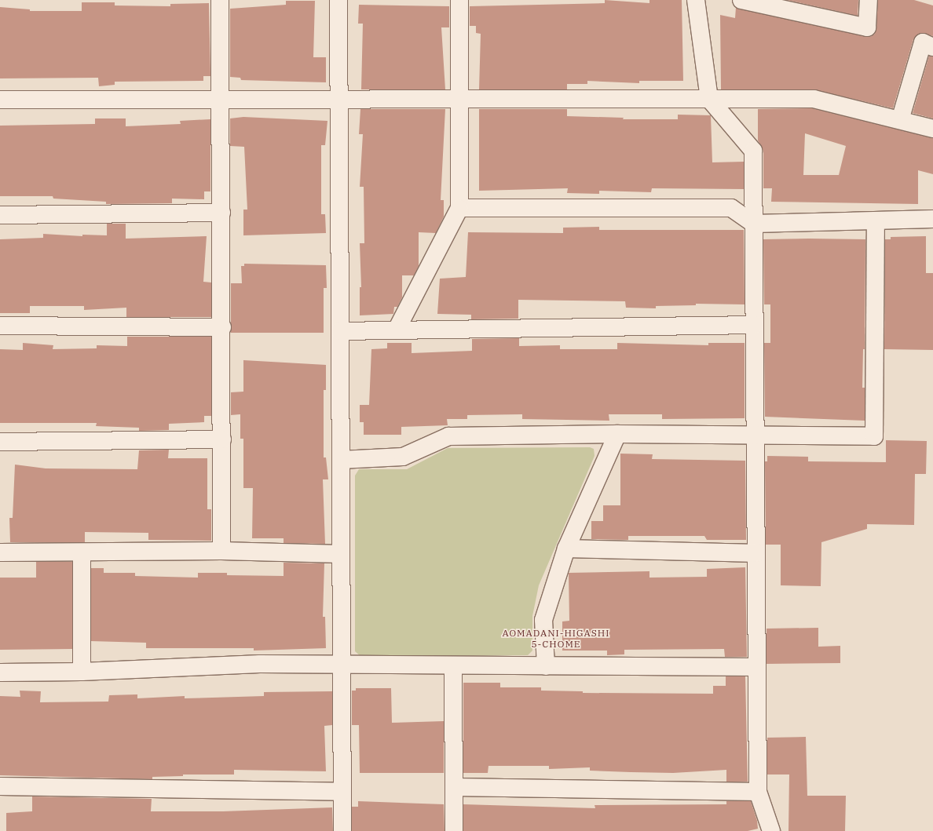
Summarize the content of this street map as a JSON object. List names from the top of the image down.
{
  "districts": ["AOMADANI-HIGASHI 5-CHOME"]
}
